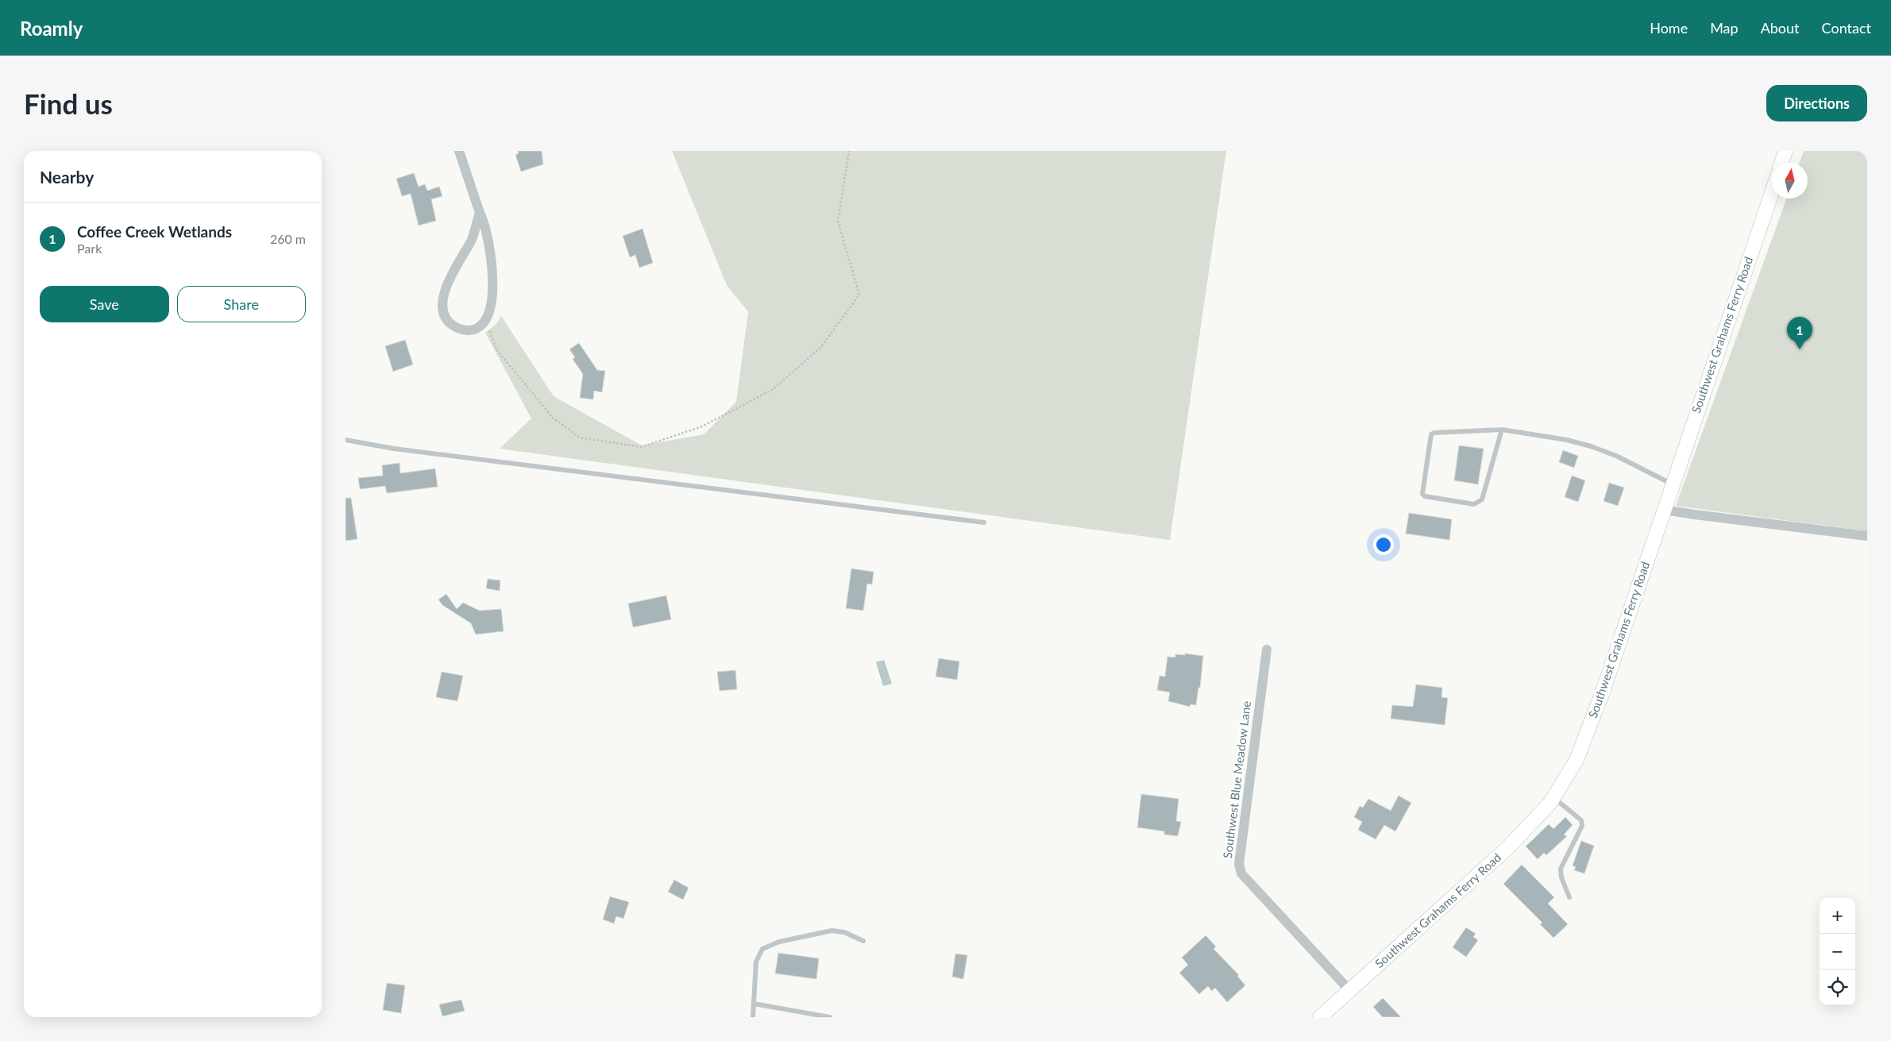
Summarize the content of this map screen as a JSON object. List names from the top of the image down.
{
  "streets": {
    "main road": ["Southwest Grahams Ferry Road"],
    "street": ["Southwest Blue Meadow Lane"]
  },
  "crossings": [
    ["Southwest Grahams Ferry Road", "Southwest Blue Meadow Lane"]
  ],
  "north": "top",
  "page": {
    "header": "Roamly",
    "nav": [
      "Home",
      "Map",
      "About",
      "Contact"
    ],
    "buttons": [
      "Directions",
      ["Save", "Share"]
    ],
    "title": "Find us",
    "heading": "Nearby",
    "list": [
      {
        "mark": "1",
        "name": "Coffee Creek Wetlands",
        "note": "Park",
        "value": "260 m"
      }
    ],
    "pins": "1",
    "map_buttons": ["+", "−"]
  }
}
